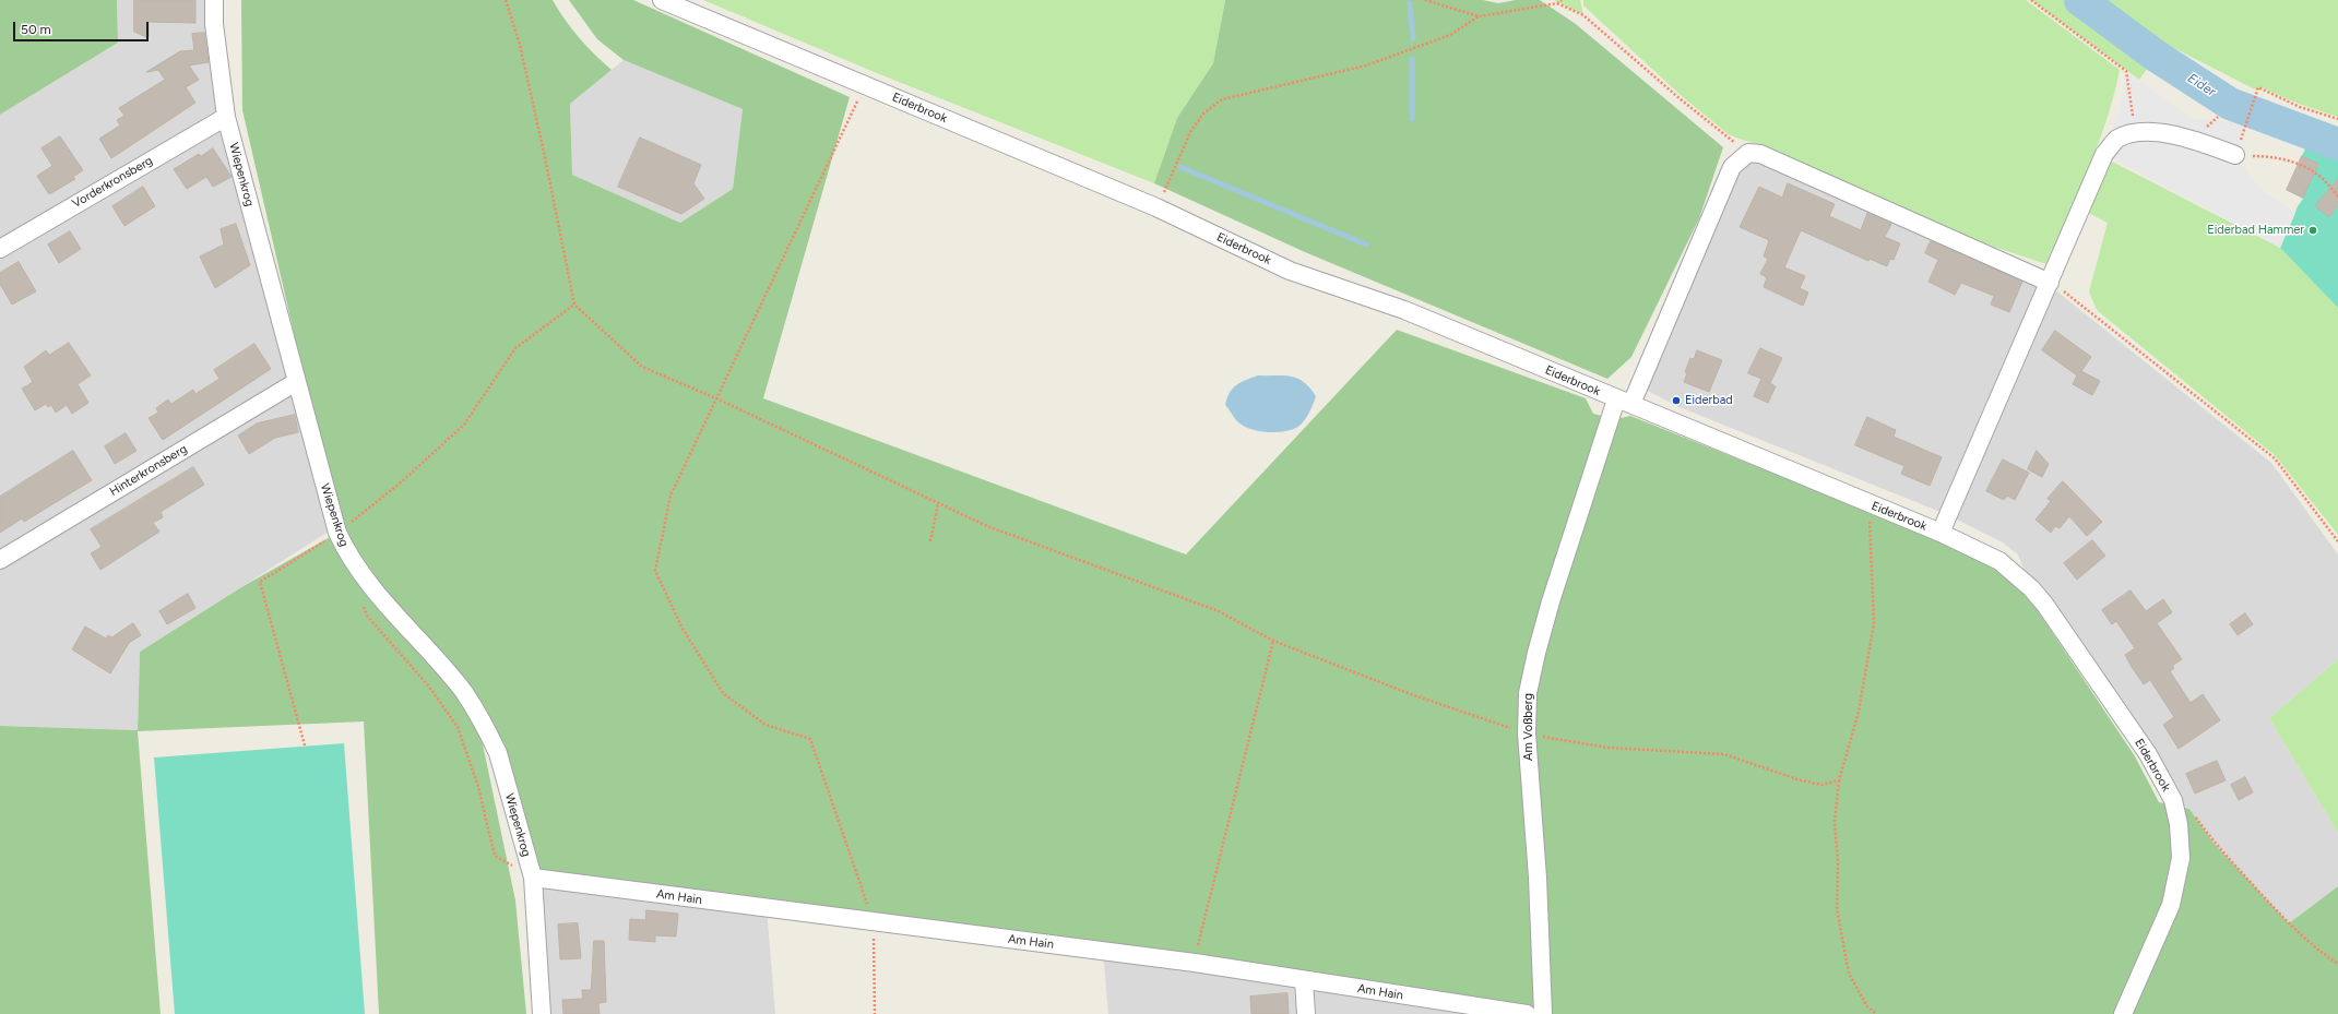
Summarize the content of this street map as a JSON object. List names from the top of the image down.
{
  "streets": {
    "street": [
      "Eiderbrook",
      "Wiepenkrog",
      "Vorderkronsberg",
      "Hinterkronsberg",
      "Am Voßberg",
      "Am Hain"
    ]
  },
  "crossings": [
    ["Eiderbrook", "Am Voßberg"],
    ["Wiepenkrog", "Vorderkronsberg"],
    ["Wiepenkrog", "Hinterkronsberg"],
    ["Wiepenkrog", "Am Hain"]
  ],
  "water": ["Eider"],
  "places": ["Eiderbad Hammer", "Eiderbad"],
  "scale_bar": "50 m"
}
